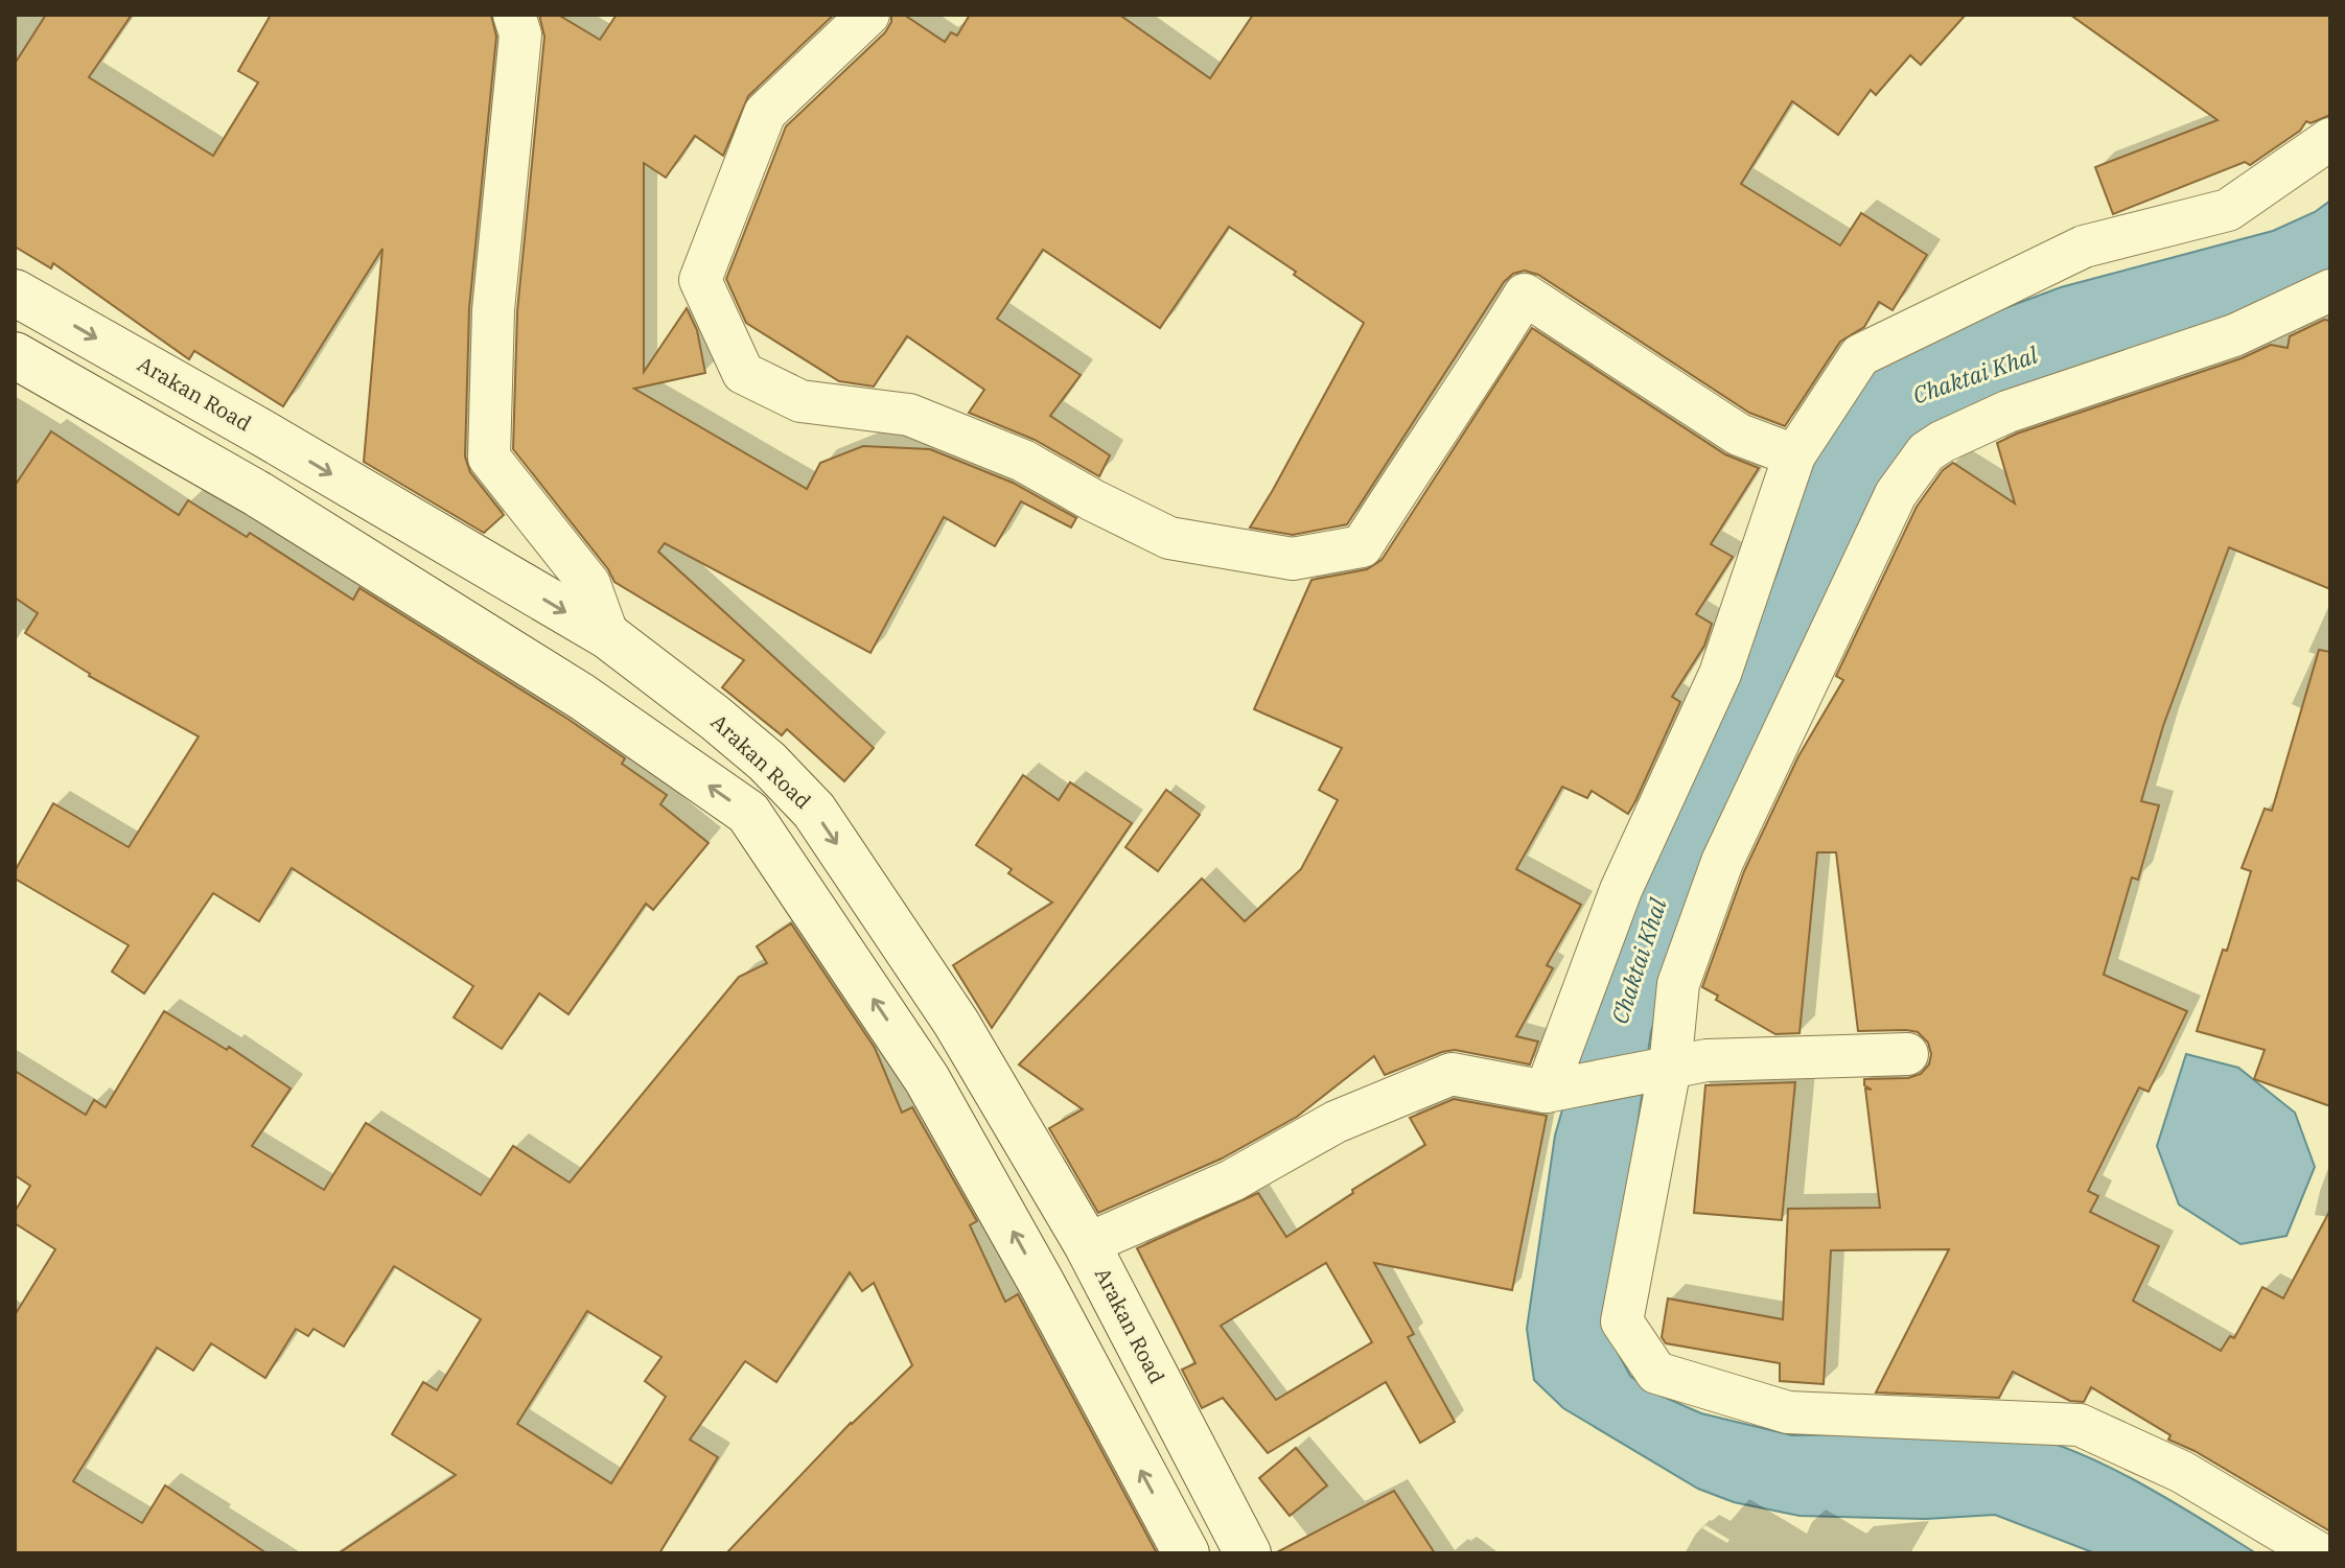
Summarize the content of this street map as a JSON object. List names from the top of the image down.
{
  "streets": {
    "main road": ["Arakan Road"]
  },
  "water": ["Chaktai Khal"]
}
